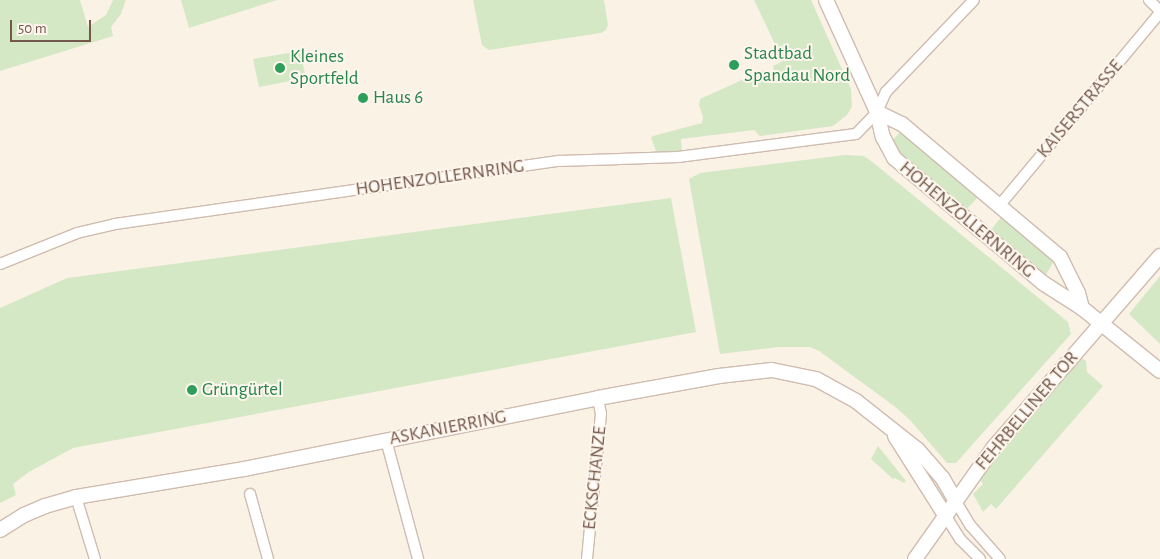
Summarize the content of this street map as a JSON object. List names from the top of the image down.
{
  "streets": {
    "main road": ["HOHENZOLLERNRING", "FEHRBELLINER TOR", "ASKANIERRING"],
    "street": ["KAISERSTRASSE", "ECKSCHANZE"]
  },
  "crossings": [
    ["KAISERSTRASSE", "HOHENZOLLERNRING"],
    ["HOHENZOLLERNRING", "FEHRBELLINER TOR"],
    ["FEHRBELLINER TOR", "ASKANIERRING"],
    ["ASKANIERRING", "ECKSCHANZE"]
  ],
  "places": [
    "Stadtbad Spandau Nord",
    "Kleines Sportfeld",
    "Haus 6",
    "Grüngürtel"
  ],
  "scale_bar": "50 m"
}
